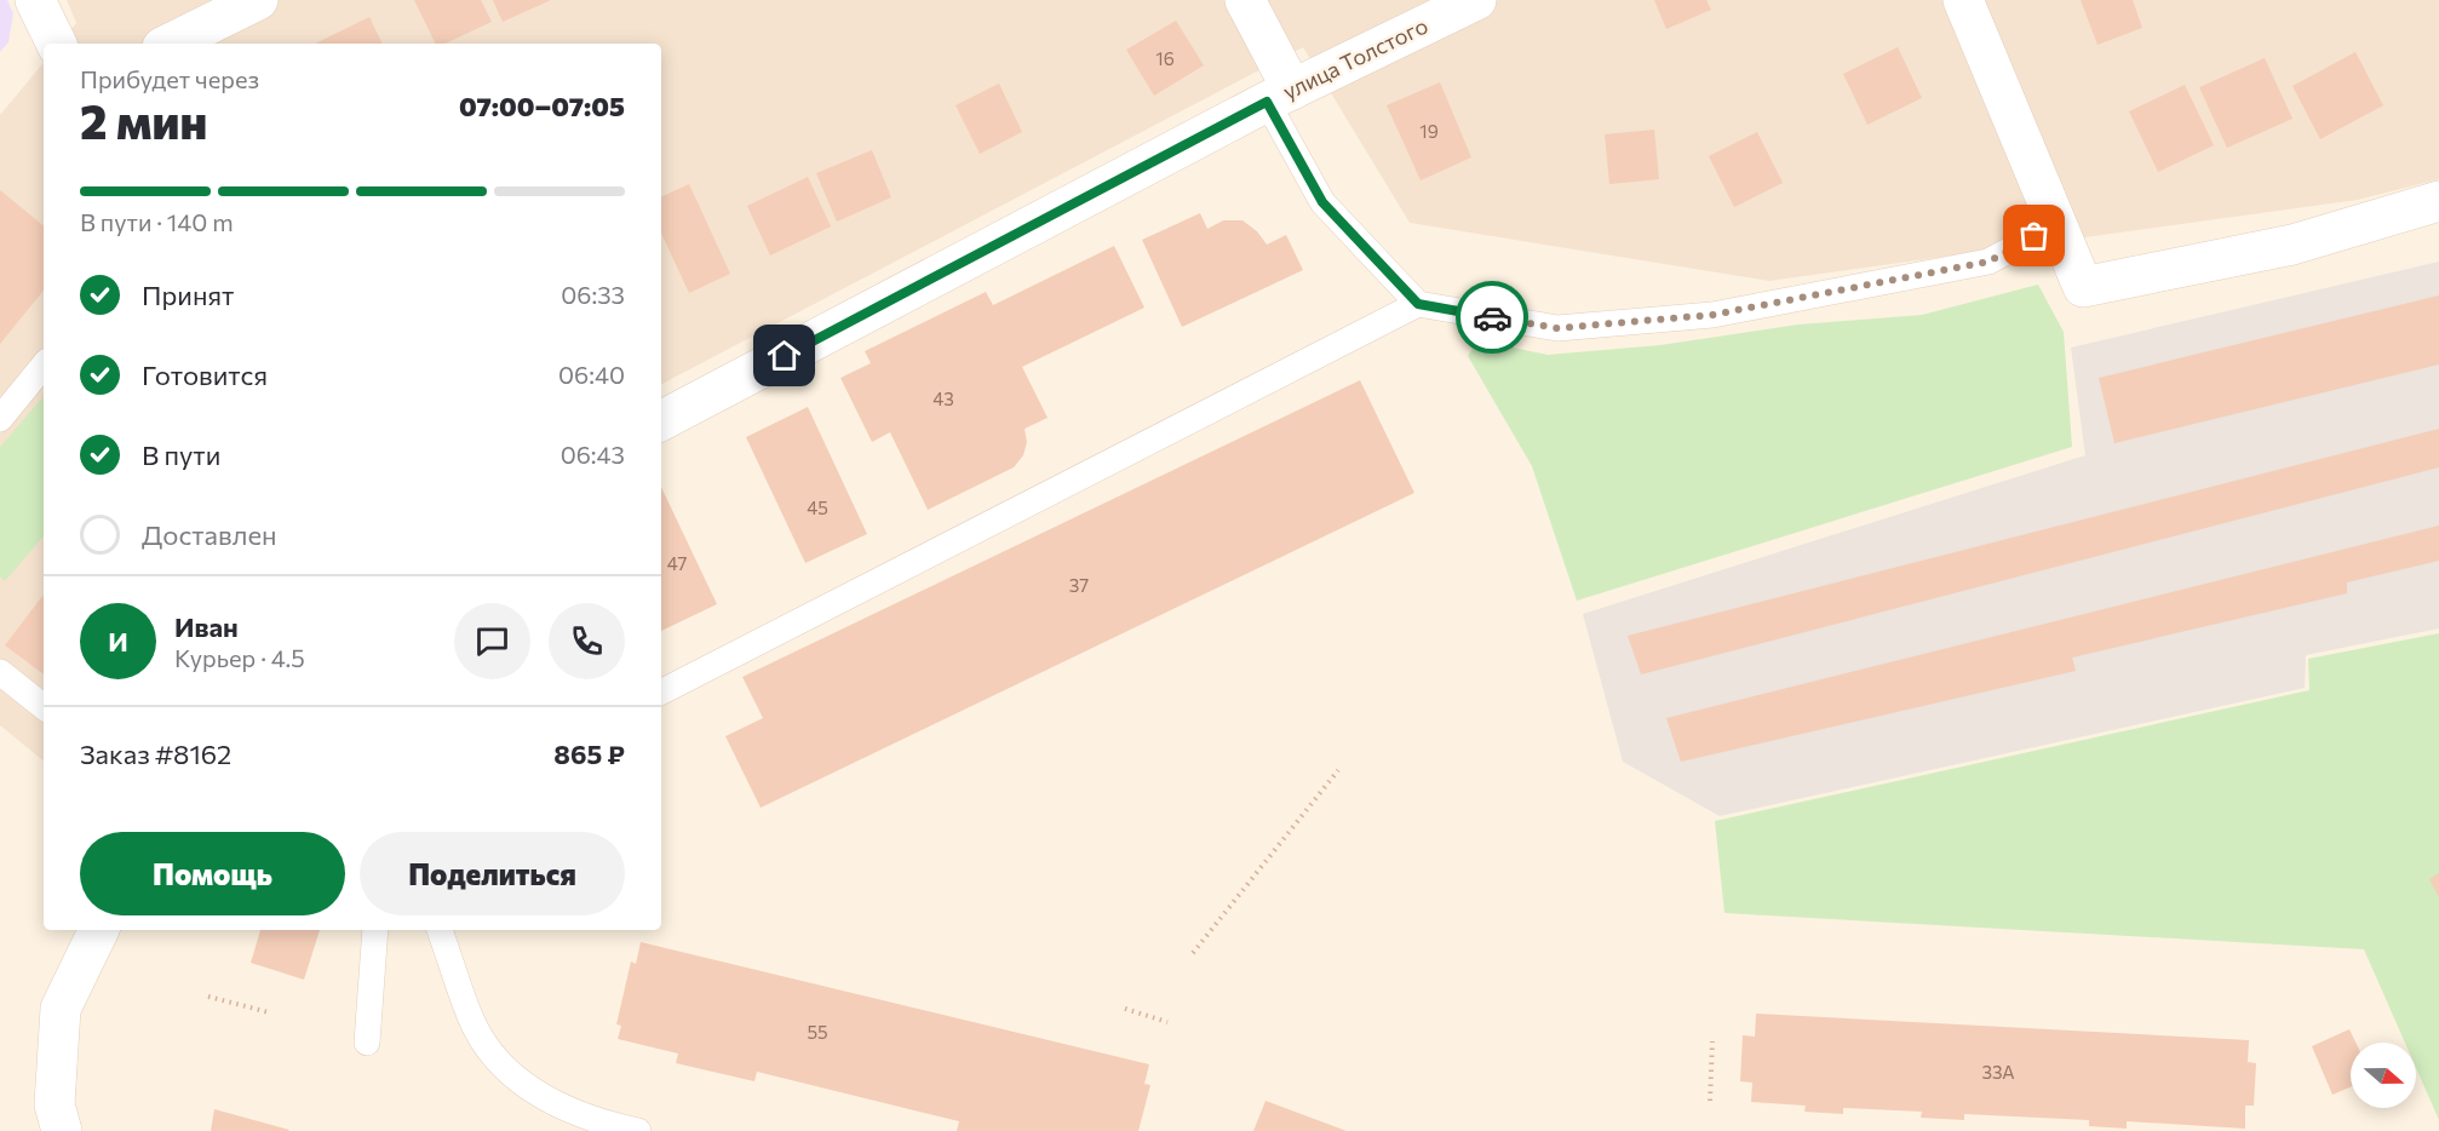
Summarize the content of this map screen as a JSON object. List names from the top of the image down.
{
  "streets": {
    "street": ["улица Толстого"]
  },
  "house_numbers": [
    "16",
    "19",
    "43",
    "45",
    "47",
    "37",
    "55",
    "33А"
  ],
  "north": "right",
  "page": {
    "heading": ["2 мин", "Прибудет через", "07:00–07:05"],
    "panel": [
      "Иван",
      "Курьер · 4.5",
      "Заказ #8162",
      "865 ₽"
    ],
    "bar": "В пути · 140 m",
    "list": [
      ["Принят", "06:33"],
      ["Готовится", "06:40"],
      ["В пути", "06:43"],
      "Доставлен"
    ],
    "round": "И",
    "buttons": ["Помощь", "Поделиться"]
  }
}
